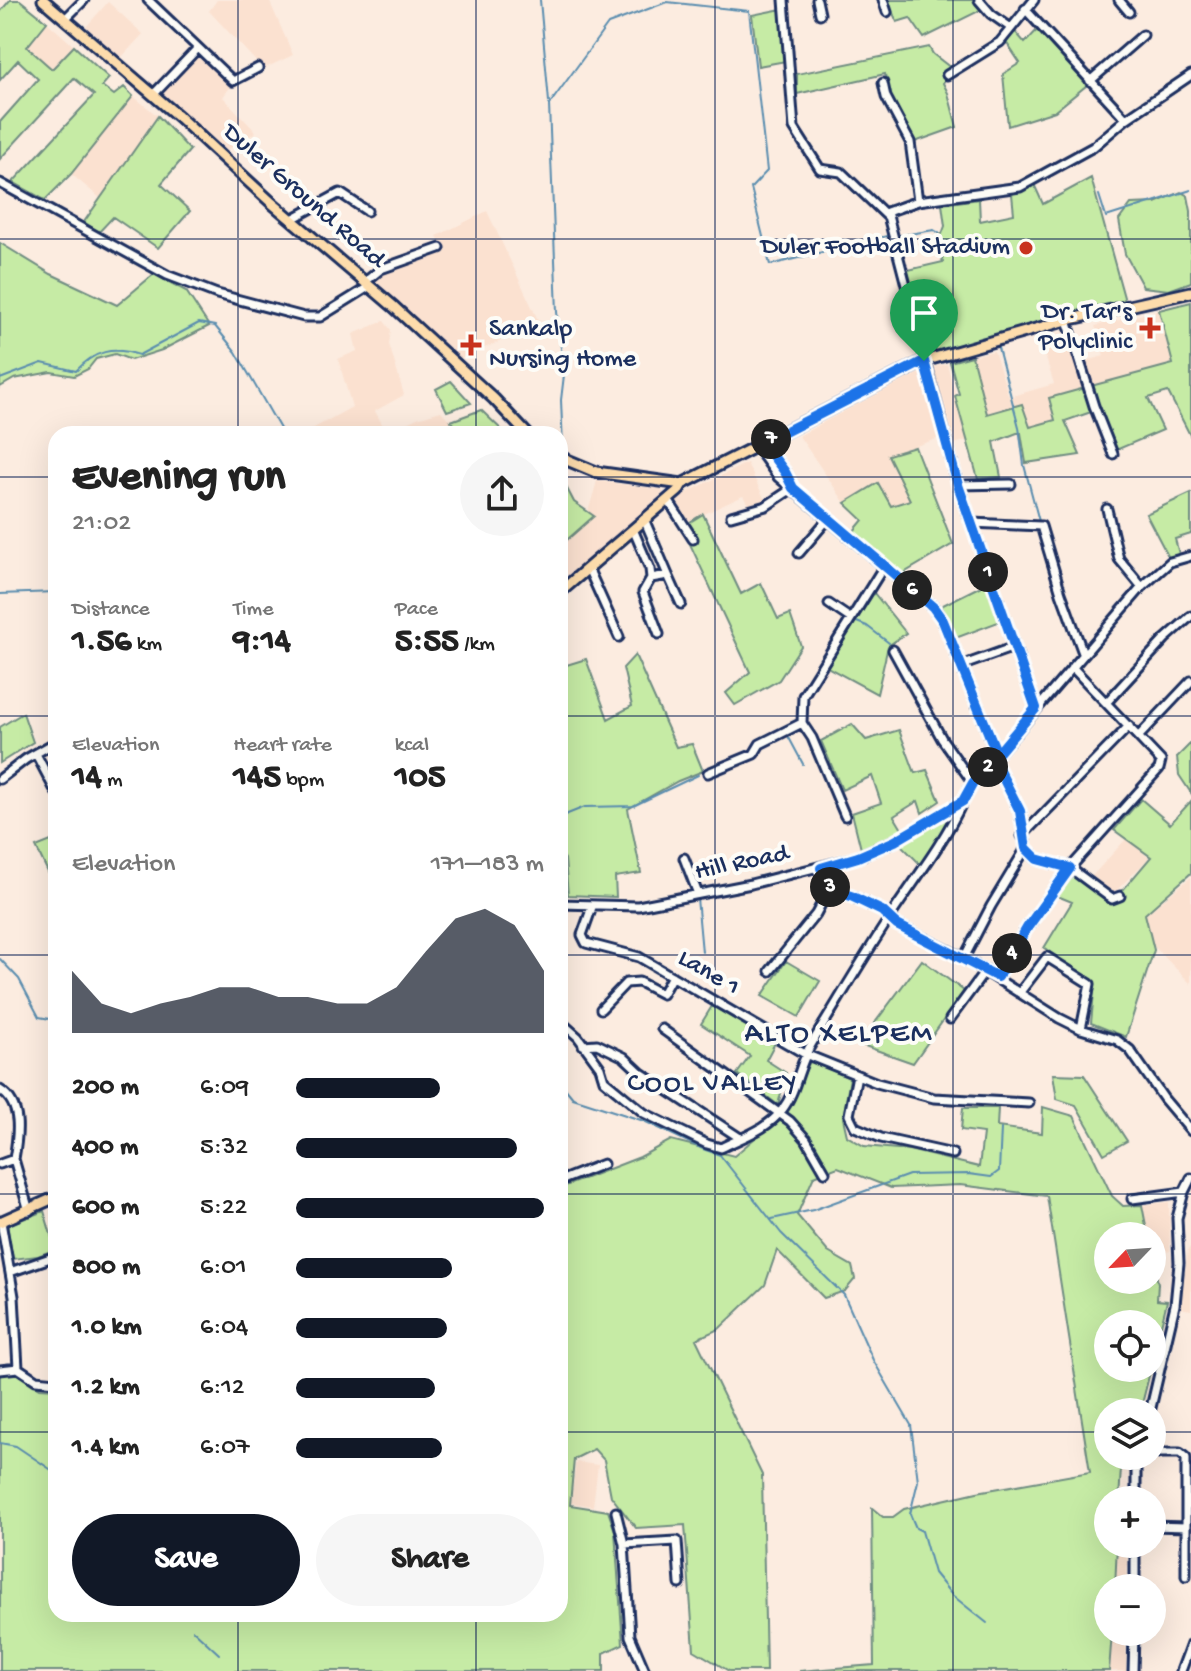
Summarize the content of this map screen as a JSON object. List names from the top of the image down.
{
  "streets": {
    "main road": ["Duler Ground Road"],
    "street": ["Hill Road", "Lane 1"]
  },
  "crossings": [
    ["Hill Road", "Lane 1"]
  ],
  "districts": ["ALTO XELPEM", "COOL VALLEY"],
  "places": {
    "other": ["Duler Football Stadium"],
    "health": ["Dr. Tar's Polyclinic", "Sankalp Nursing Home"]
  },
  "north": "bottom left",
  "page": {
    "pins": [
      "7",
      "1",
      "6",
      "2",
      "3",
      "4"
    ],
    "heading": ["Evening run", "21:02"],
    "stats": [
      ["Distance", "1.56 km"],
      ["Time", "9:14"],
      ["Pace", "5:55 /km"],
      ["Elevation", "14 m"],
      ["Heart rate", "145 bpm"],
      ["kcal", "105"]
    ],
    "chart": ["Elevation", "171–183 m"],
    "list": [
      {
        "name": "200 m",
        "note": "6:09"
      },
      {
        "name": "400 m",
        "note": "5:32"
      },
      {
        "name": "600 m",
        "note": "5:22"
      },
      {
        "name": "800 m",
        "note": "6:01"
      },
      {
        "name": "1.0 km",
        "note": "6:04"
      },
      {
        "name": "1.2 km",
        "note": "6:12"
      },
      {
        "name": "1.4 km",
        "note": "6:07"
      }
    ],
    "map_buttons": ["+", "−"],
    "buttons": ["Save", "Share"]
  }
}
